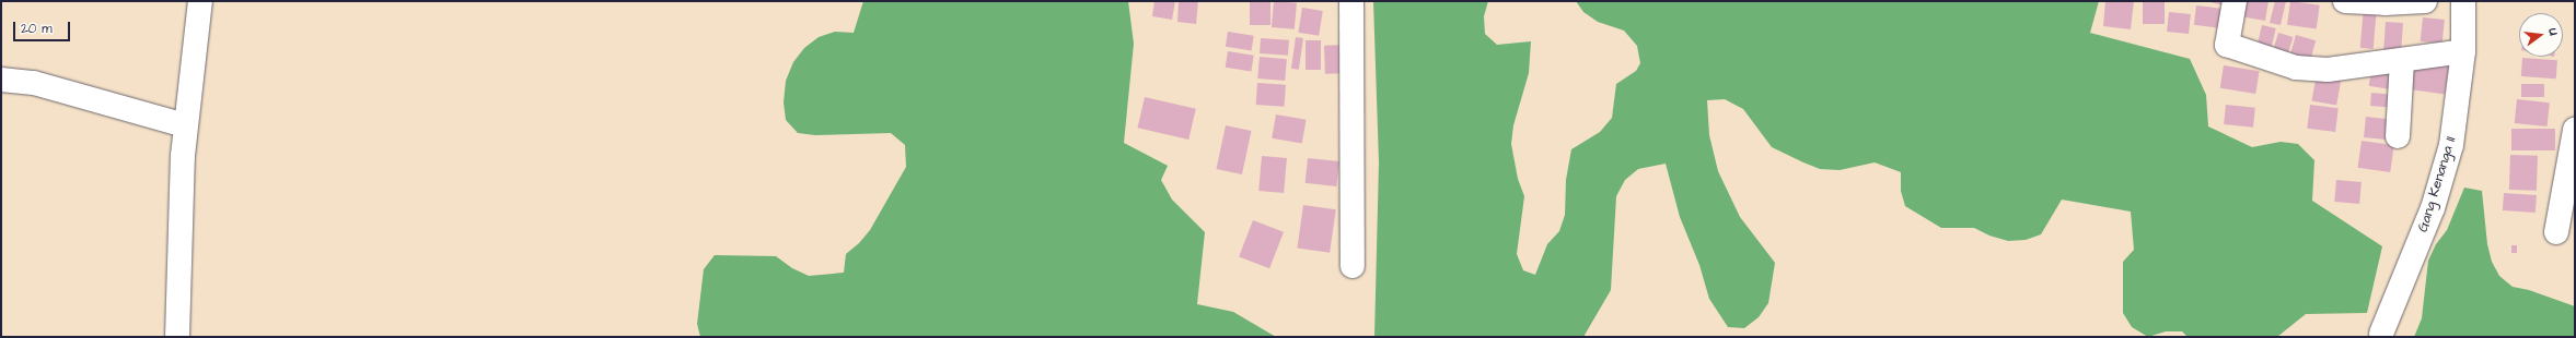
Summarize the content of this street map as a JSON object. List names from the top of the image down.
{
  "streets": {
    "street": ["Gang Kenanga II"]
  },
  "scale_bar": "20 m",
  "north": "right"
}
